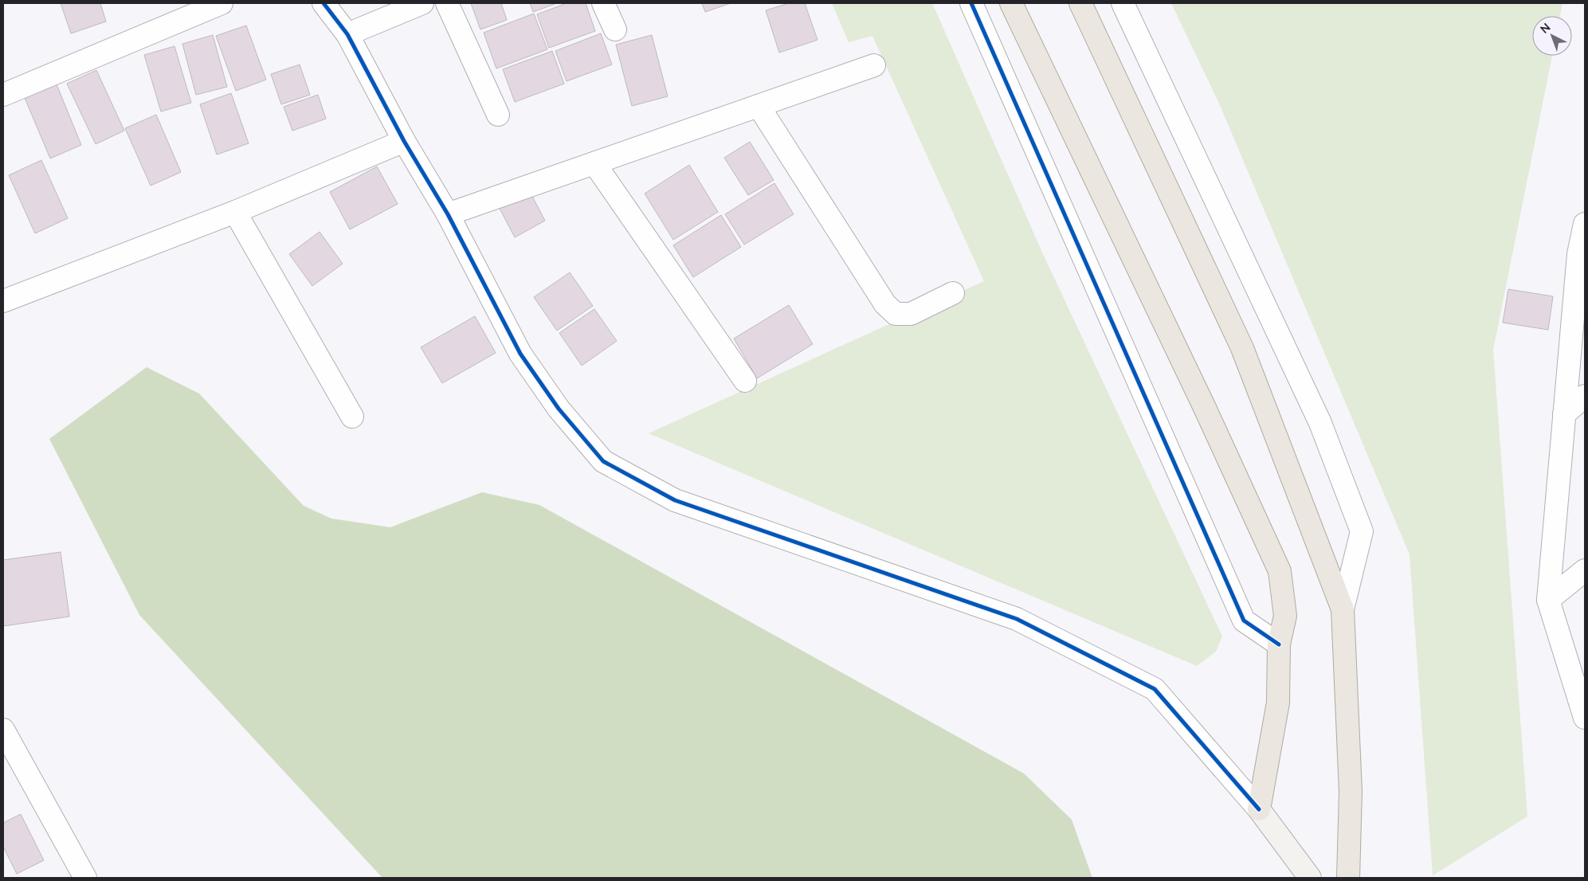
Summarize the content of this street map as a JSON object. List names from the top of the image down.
{
  "north": "top left"
}
